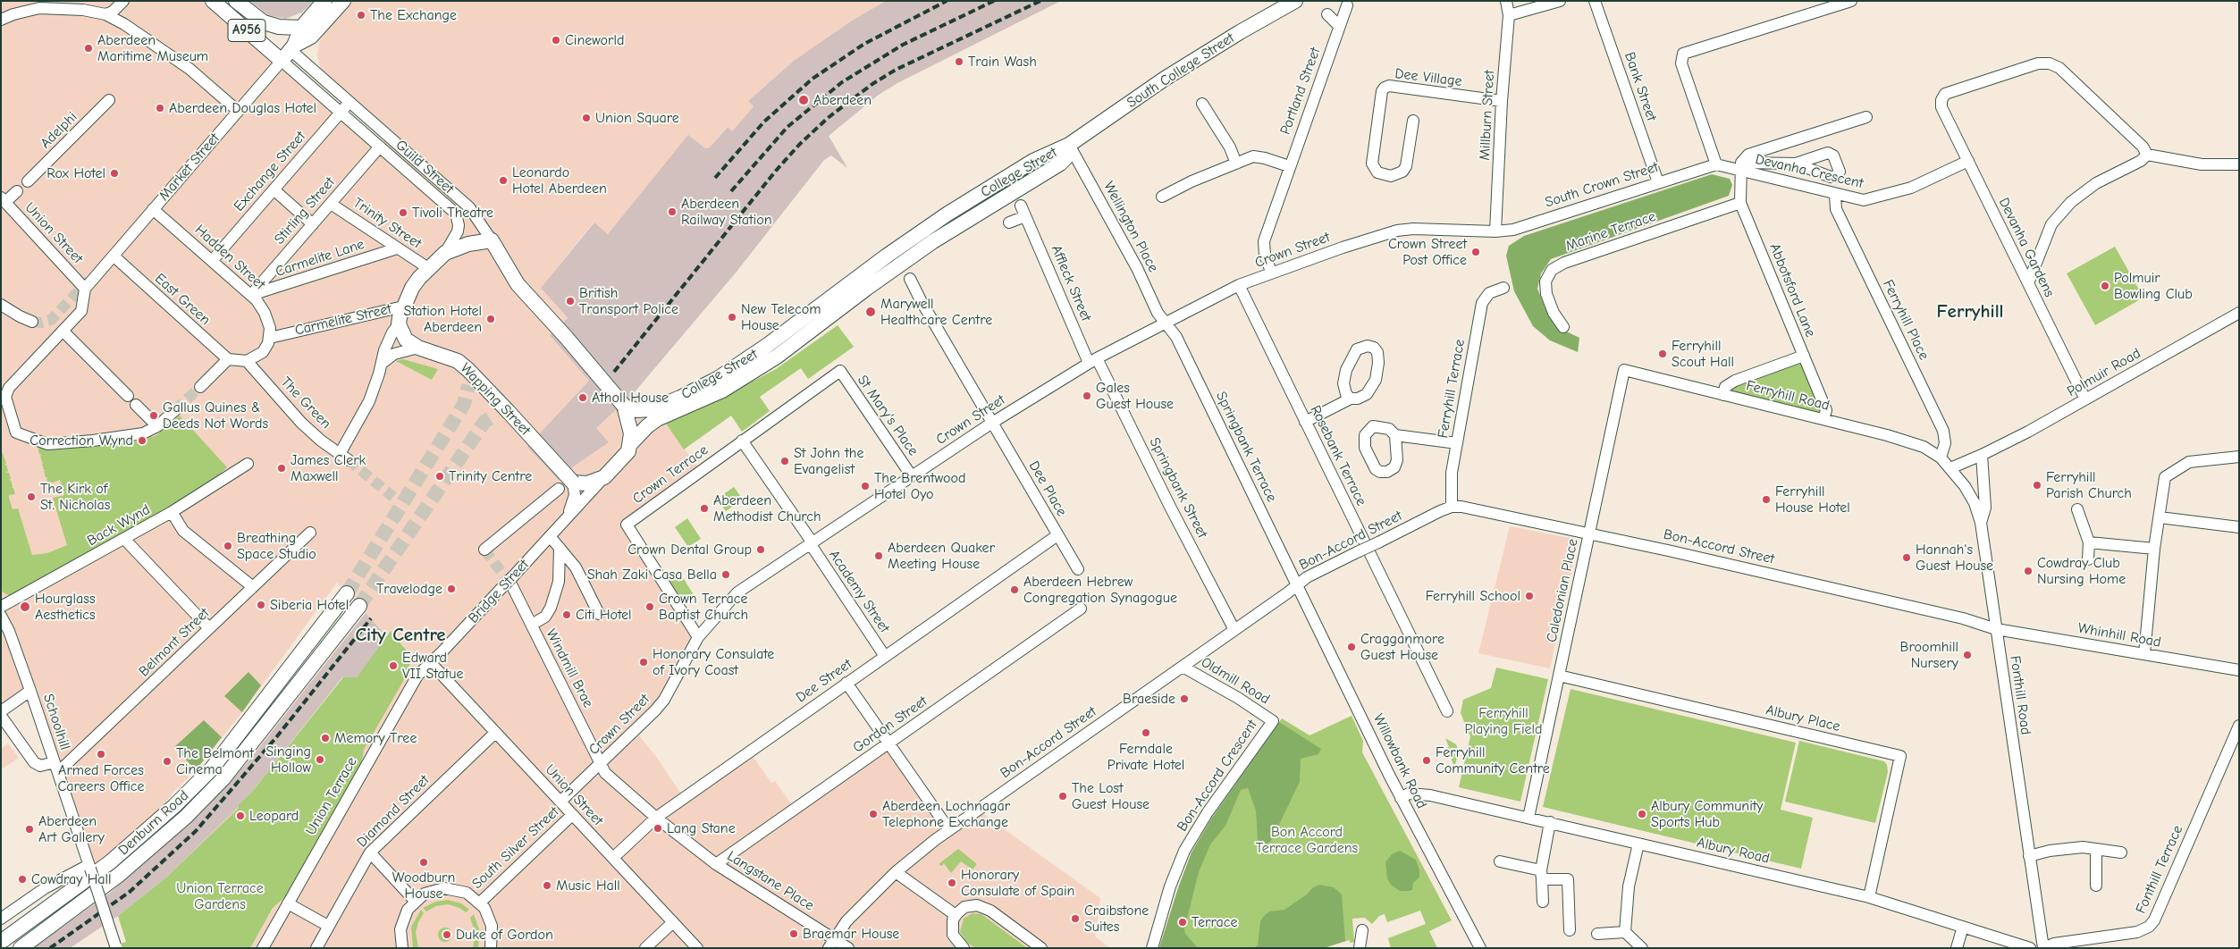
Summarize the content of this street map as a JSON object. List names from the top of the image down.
{
  "streets": {
    "main road": [
      "A956",
      "South College Street",
      "Market Street",
      "Guild Street",
      "College Street",
      "Carmelite Street",
      "Wapping Street",
      "Bridge Street",
      "Denburn Road"
    ],
    "street": [
      "Dee Village",
      "Bank Street",
      "Portland Street",
      "Millburn Street",
      "Adelphi",
      "Exchange Street",
      "Devanha Crescent",
      "South Crown Street",
      "Stirling Street",
      "Trinity Street",
      "Wellington Place",
      "Marine Terrace",
      "Union Street",
      "Devanha Gardens",
      "Crown Street",
      "Hadden Street",
      "Carmelite Lane",
      "Affleck Street",
      "Abbotsford Lane",
      "East Green",
      "Ferryhill Place",
      "Polmuir Road",
      "Ferryhill Terrace",
      "Ferryhill Road",
      "The Green",
      "St Mary's Place",
      "Springbank Terrace",
      "Rosebank Terrace",
      "Crown Terrace",
      "Springbank Street",
      "Dee Place",
      "Back Wynd",
      "Bon-Accord Street",
      "Caledonian Place",
      "Academy Street",
      "Whinhill Road",
      "Belmont Street",
      "Windmill Brae",
      "Dee Street",
      "Oldmill Road",
      "Fonthill Road",
      "Albury Place",
      "Schoolhill",
      "Gordon Street",
      "Willowbank Road",
      "Bon-Accord Crescent",
      "Union Terrace",
      "Diamond Street",
      "South Silver Street",
      "Albury Road",
      "Fonthill Terrace",
      "Langstane Place"
    ]
  },
  "crossings": [
    ["A956", "Market Street"],
    ["A956", "Guild Street"],
    ["South College Street", "College Street"],
    ["South College Street", "Wellington Place"],
    ["Dee Village", "Millburn Street"],
    ["Bank Street", "South Crown Street"],
    ["Portland Street", "Crown Street"],
    ["Millburn Street", "South Crown Street"],
    ["Millburn Street", "Crown Street"],
    ["Market Street", "Guild Street"],
    ["Market Street", "Union Street"],
    ["Market Street", "Hadden Street"],
    ["Guild Street", "Exchange Street"],
    ["Guild Street", "College Street"],
    ["Guild Street", "Stirling Street"],
    ["Guild Street", "Carmelite Street"],
    ["Exchange Street", "Hadden Street"],
    ["Devanha Crescent", "South Crown Street"],
    ["Devanha Crescent", "Devanha Gardens"],
    ["Devanha Crescent", "Abbotsford Lane"],
    ["Devanha Crescent", "Ferryhill Place"],
    ["College Street", "Wellington Place"],
    ["College Street", "Bridge Street"],
    ["South Crown Street", "Crown Street"],
    ["Stirling Street", "Trinity Street"],
    ["Stirling Street", "Hadden Street"],
    ["Stirling Street", "Carmelite Lane"],
    ["Trinity Street", "Carmelite Lane"],
    ["Trinity Street", "Carmelite Street"],
    ["Wellington Place", "Crown Street"],
    ["Wellington Place", "Springbank Terrace"],
    ["Marine Terrace", "Abbotsford Lane"],
    ["Union Street", "Crown Street"],
    ["Union Street", "Bridge Street"],
    ["Union Street", "Dee Street"],
    ["Union Street", "Union Terrace"],
    ["Union Street", "Diamond Street"],
    ["Union Street", "South Silver Street"],
    ["Devanha Gardens", "Polmuir Road"],
    ["Crown Street", "Affleck Street"],
    ["Crown Street", "St Mary's Place"],
    ["Crown Street", "Springbank Terrace"],
    ["Crown Street", "Rosebank Terrace"],
    ["Crown Street", "Crown Terrace"],
    ["Crown Street", "Springbank Street"],
    ["Crown Street", "Dee Place"],
    ["Crown Street", "Academy Street"],
    ["Crown Street", "Windmill Brae"],
    ["Crown Street", "Langstane Place"],
    ["Hadden Street", "Carmelite Lane"],
    ["Hadden Street", "Carmelite Street"],
    ["Affleck Street", "Springbank Street"],
    ["Abbotsford Lane", "Ferryhill Road"],
    ["Ferryhill Place", "Ferryhill Road"],
    ["Ferryhill Place", "Fonthill Road"],
    ["Polmuir Road", "Fonthill Road"],
    ["Ferryhill Terrace", "Bon-Accord Street"],
    ["Ferryhill Road", "Caledonian Place"],
    ["Ferryhill Road", "Fonthill Road"],
    ["Wapping Street", "Bridge Street"],
    ["St Mary's Place", "Crown Terrace"],
    ["Springbank Terrace", "Bon-Accord Street"],
    ["Springbank Terrace", "Willowbank Road"],
    ["Crown Terrace", "Academy Street"],
    ["Springbank Street", "Bon-Accord Street"],
    ["Dee Place", "Dee Street"],
    ["Bon-Accord Street", "Caledonian Place"],
    ["Bon-Accord Street", "Whinhill Road"],
    ["Bon-Accord Street", "Oldmill Road"],
    ["Bon-Accord Street", "Fonthill Road"],
    ["Bon-Accord Street", "Willowbank Road"],
    ["Bon-Accord Street", "Langstane Place"],
    ["Caledonian Place", "Albury Place"],
    ["Caledonian Place", "Albury Road"],
    ["Bridge Street", "Windmill Brae"],
    ["Bridge Street", "Union Terrace"],
    ["Academy Street", "Dee Street"],
    ["Whinhill Road", "Fonthill Road"],
    ["Belmont Street", "Schoolhill"],
    ["Windmill Brae", "Langstane Place"],
    ["Dee Street", "Langstane Place"],
    ["Oldmill Road", "Bon-Accord Crescent"],
    ["Fonthill Road", "Fonthill Terrace"],
    ["Albury Place", "Albury Road"],
    ["Gordon Street", "Langstane Place"],
    ["Willowbank Road", "Albury Road"]
  ],
  "districts": ["Ferryhill", "City Centre"],
  "parks": ["Ferryhill Playing Field", "Bon Accord Terrace Gardens", "Union Terrace Gardens"],
  "places": [
    "The Exchange",
    "Cineworld",
    "Aberdeen Maritime Museum",
    "Train Wash",
    "Aberdeen",
    "Aberdeen Douglas Hotel",
    "Union Square",
    "Rox Hotel",
    "Leonardo Hotel Aberdeen",
    "Aberdeen Railway Station",
    "Tivoli Theatre",
    "Crown Street Post Office",
    "Polmuir Bowling Club",
    "British Transport Police",
    "Marywell Healthcare Centre",
    "New Telecom House",
    "Station Hotel Aberdeen",
    "Ferryhill Scout Hall",
    "Gales Guest House",
    "Atholl House",
    "Gallus Quines & Deeds Not Words",
    "Correction Wynd",
    "St John the Evangelist",
    "James Clerk Maxwell",
    "Trinity Centre",
    "Ferryhill Parish Church",
    "The Brentwood Hotel Oyo",
    "The Kirk of St. Nicholas",
    "Ferryhill House Hotel",
    "Aberdeen Methodist Church",
    "Breathing Space Studio",
    "Crown Dental Group",
    "Aberdeen Quaker Meeting House",
    "Hannah's Guest House",
    "Cowdray Club Nursing Home",
    "Shah Zaki Casa Bella",
    "Travelodge",
    "Aberdeen Hebrew Congregation Synagogue",
    "Ferryhill School",
    "Siberia Hotel",
    "Hourglass Aesthetics",
    "Crown Terrace Baptist Church",
    "Citi Hotel",
    "Cragganmore Guest House",
    "Broomhill Nursery",
    "Honorary Consulate of Ivory Coast",
    "Edward VII Statue",
    "Braeside",
    "Ferndale Private Hotel",
    "Memory Tree",
    "Armed Forces Careers Office",
    "Singing Hollow",
    "Ferryhill Community Centre",
    "The Belmont Cinema",
    "The Lost Guest House",
    "Aberdeen Lochnagar Telephone Exchange",
    "Albury Community Sports Hub",
    "Leopard",
    "Lang Stane",
    "Aberdeen Art Gallery",
    "Woodburn House",
    "Cowdray Hall",
    "Honorary Consulate of Spain",
    "Music Hall",
    "Craibstone Suites",
    "Terrace",
    "Braemar House",
    "Duke of Gordon"
  ]
}
